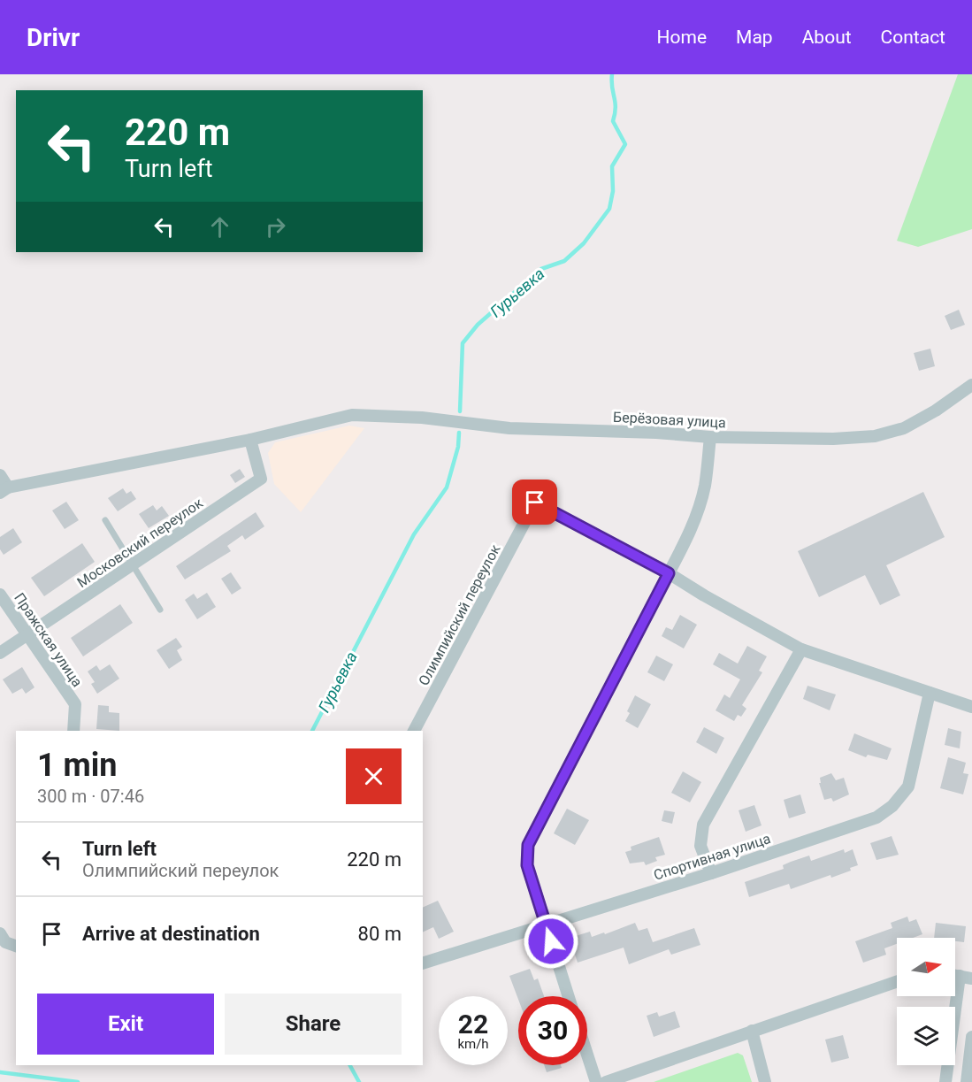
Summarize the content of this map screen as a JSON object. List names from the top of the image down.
{
  "streets": {
    "street": [
      "Берёзовая улица",
      "Московский переулок",
      "Олимпийский переулок",
      "Пражская улица",
      "Спортивная улица"
    ]
  },
  "crossings": [
    ["Берёзовая улица", "Московский переулок"],
    ["Московский переулок", "Пражская улица"]
  ],
  "water": ["Гурьевка"],
  "north": "right",
  "page": {
    "header": "Drivr",
    "nav": [
      "Home",
      "Map",
      "About",
      "Contact"
    ],
    "turn": ["220 m", "Turn left"],
    "heading": ["1 min", "300 m · 07:46"],
    "list": [
      {
        "name": "Turn left",
        "note": "Олимпийский переулок",
        "value": "220 m"
      },
      {
        "name": "Arrive at destination",
        "value": "80 m"
      }
    ],
    "buttons": ["Exit", "Share"],
    "speed": "22 km/h",
    "limit": "30"
  }
}
